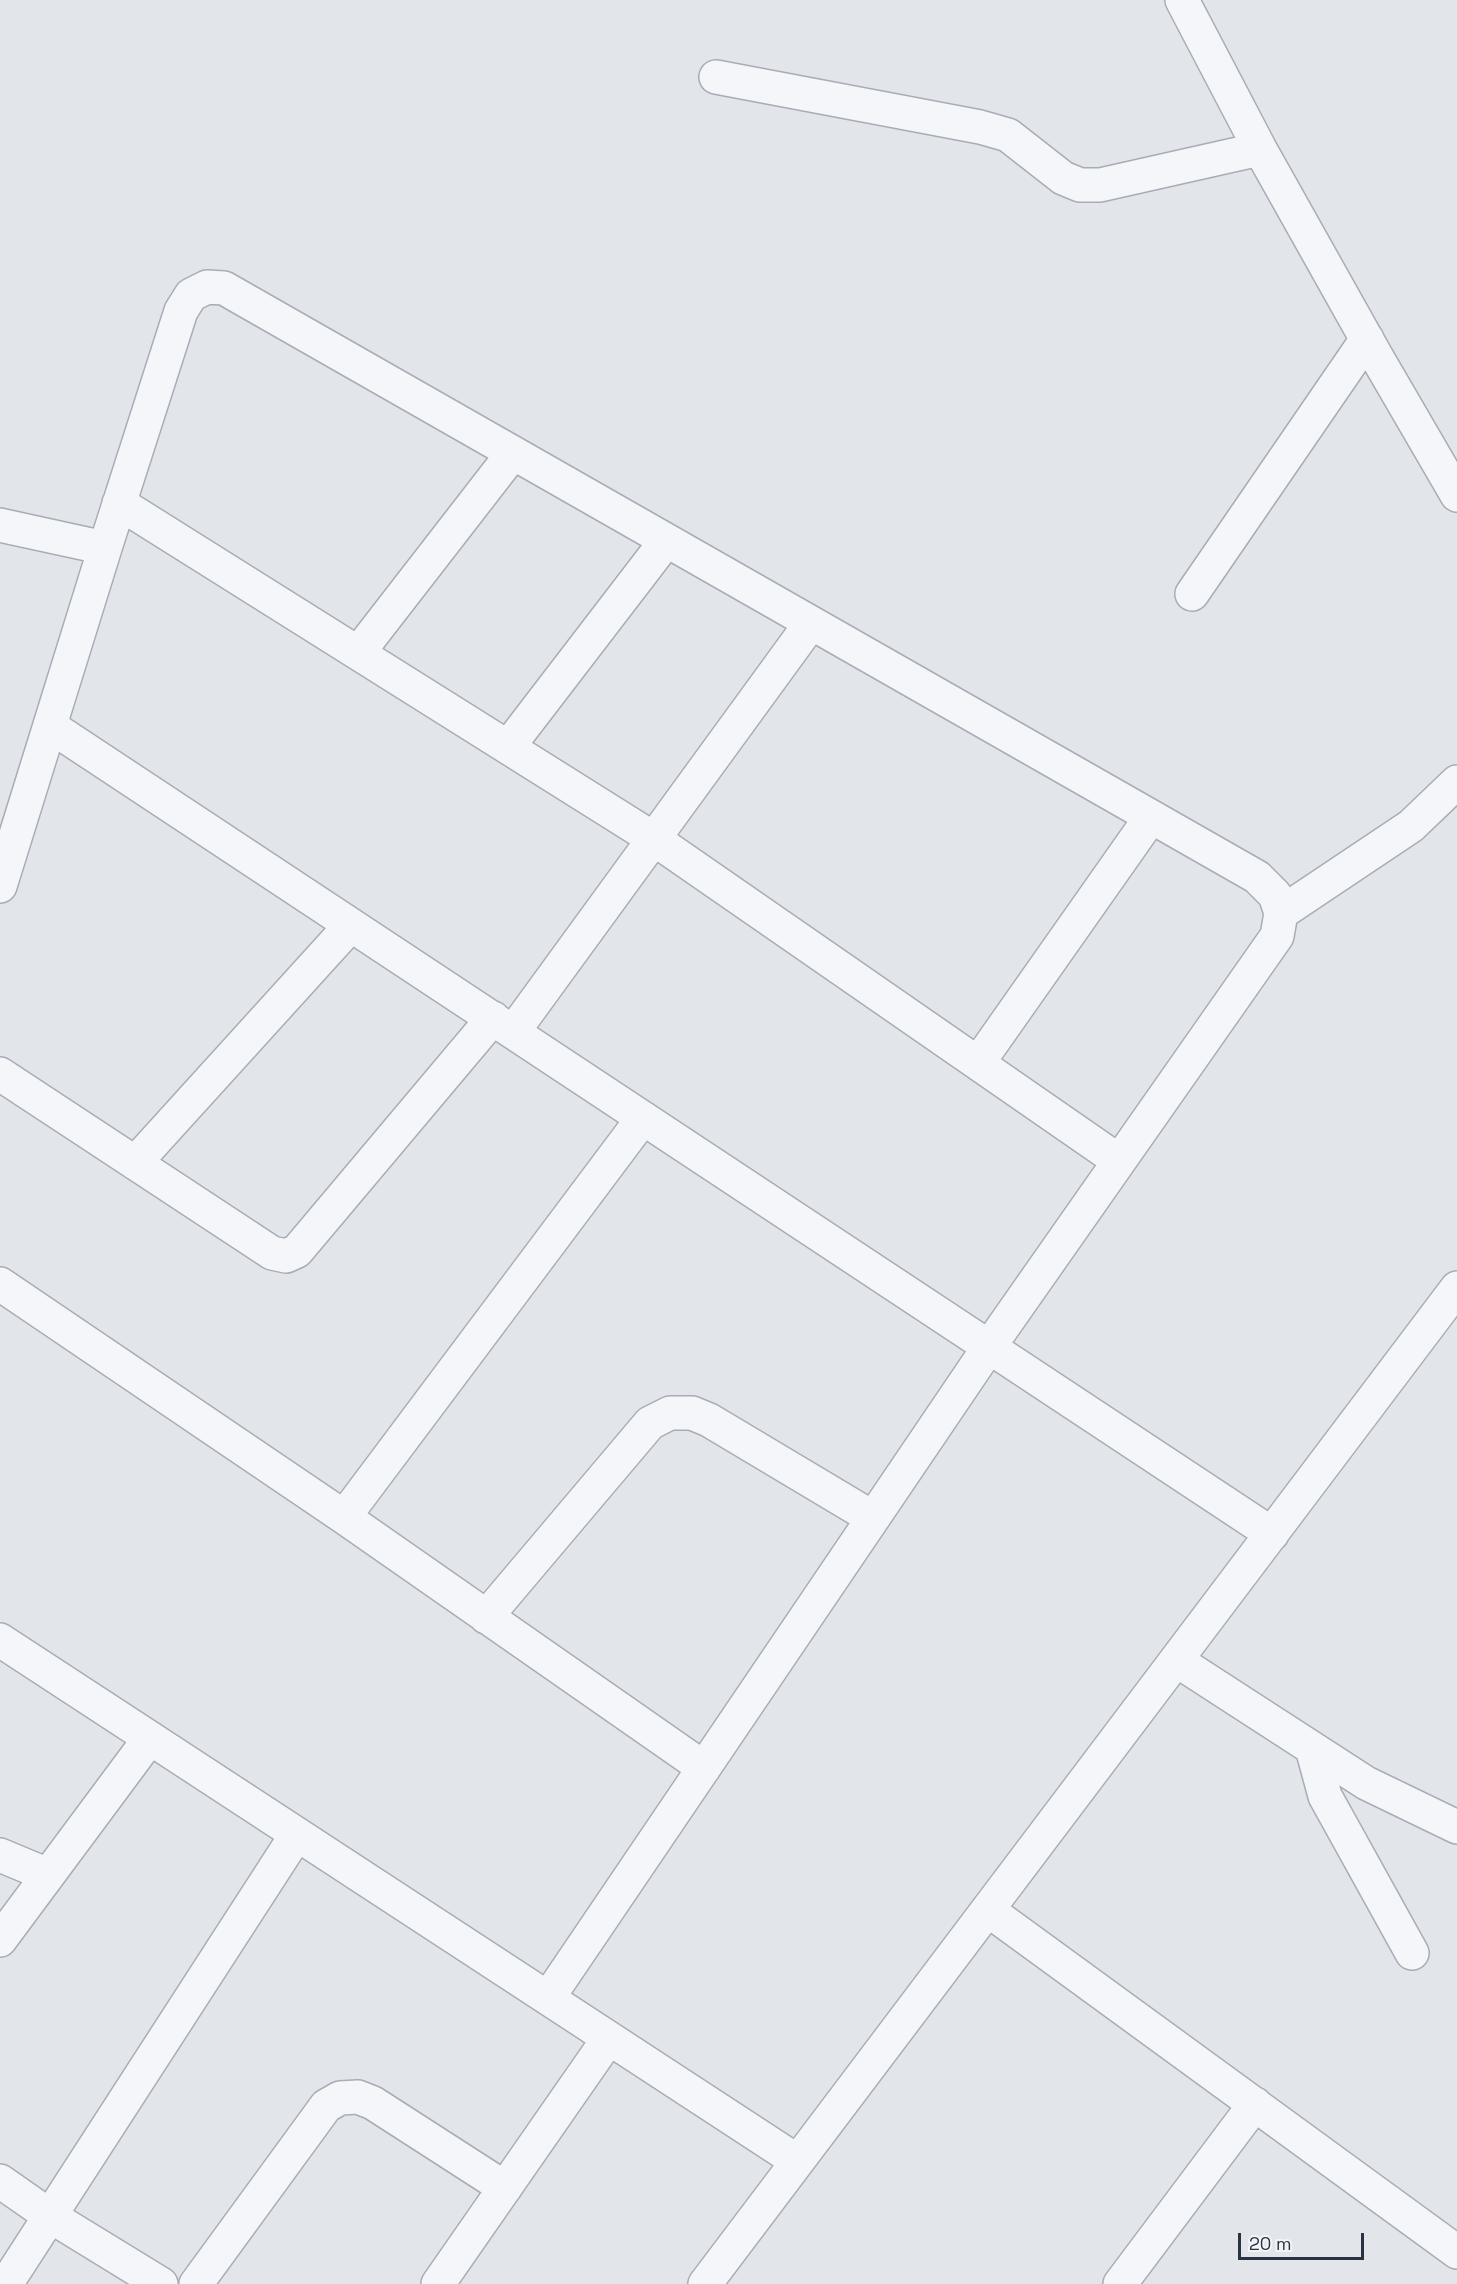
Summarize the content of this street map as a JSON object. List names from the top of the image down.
{
  "scale_bar": "20 m"
}
